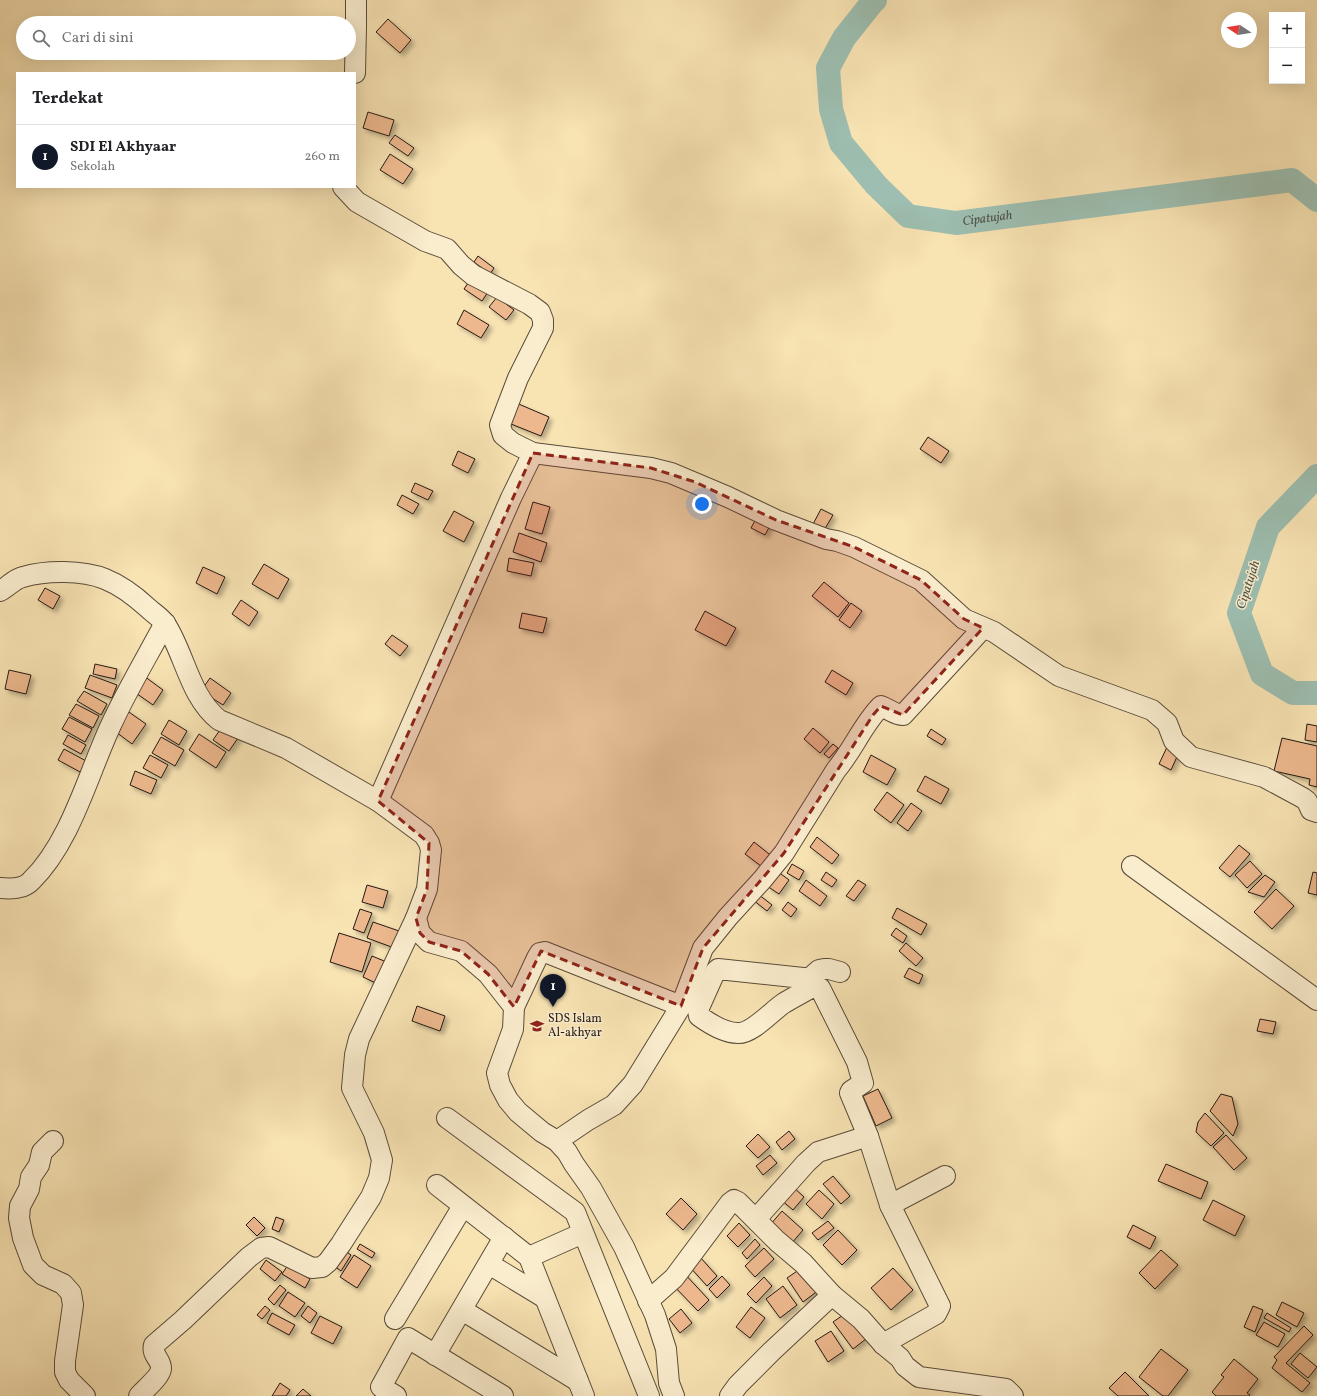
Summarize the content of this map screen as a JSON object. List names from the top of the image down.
{
  "water": ["Cipatujah"],
  "places": {
    "school or university": ["SDS Islam Al-akhyar"]
  },
  "north": "left",
  "page": {
    "map_buttons": ["+", "−"],
    "search": "Cari di sini",
    "heading": "Terdekat",
    "list": [
      {
        "mark": "1",
        "name": "SDI El Akhyaar",
        "note": "Sekolah",
        "value": "260 m"
      }
    ],
    "pins": "1"
  }
}
